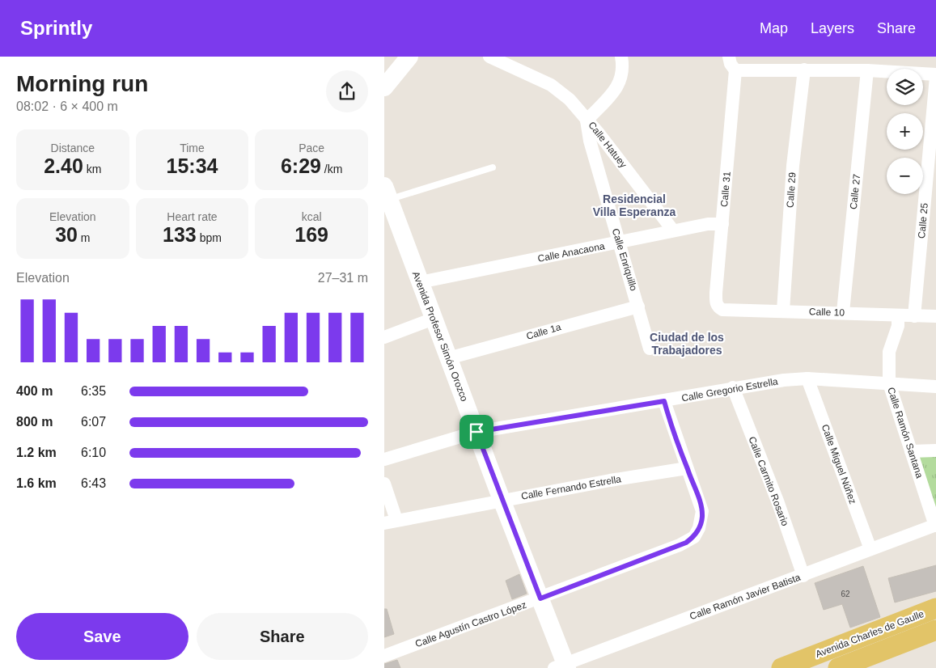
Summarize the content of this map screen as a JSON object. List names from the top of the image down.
{
  "streets": {
    "main road": ["Avenida Profesor Simón Orozco", "Avenida Charles de Gaulle"],
    "street": [
      "Calle Hatuey",
      "Calle 31",
      "Calle 29",
      "Calle 27",
      "Calle 25",
      "Calle Anacaona",
      "Calle Enriquillo",
      "Calle 10",
      "Calle 1a",
      "Calle Gregorio Estrella",
      "Calle Ramón Santana",
      "Calle Miguel Núñez",
      "Calle Carmito Rosario",
      "Calle Fernando Estrella",
      "Calle Ramón Javier Batista",
      "Calle Agustín Castro López"
    ]
  },
  "crossings": [
    ["Calle Hatuey", "Calle Anacaona"],
    ["Calle Hatuey", "Calle Enriquillo"],
    ["Calle 31", "Calle Anacaona"],
    ["Calle 31", "Calle 10"],
    ["Calle 29", "Calle 10"],
    ["Calle 27", "Calle 10"],
    ["Calle 25", "Calle 10"],
    ["Calle Anacaona", "Calle Enriquillo"],
    ["Calle Anacaona", "Avenida Profesor Simón Orozco"],
    ["Calle Enriquillo", "Calle 1a"],
    ["Calle 10", "Calle Ramón Santana"],
    ["Calle 1a", "Avenida Profesor Simón Orozco"],
    ["Avenida Profesor Simón Orozco", "Calle Gregorio Estrella"],
    ["Avenida Profesor Simón Orozco", "Calle Fernando Estrella"],
    ["Avenida Profesor Simón Orozco", "Calle Ramón Javier Batista"],
    ["Avenida Profesor Simón Orozco", "Calle Agustín Castro López"],
    ["Calle Gregorio Estrella", "Calle Ramón Santana"],
    ["Calle Gregorio Estrella", "Calle Miguel Núñez"],
    ["Calle Gregorio Estrella", "Calle Carmito Rosario"],
    ["Calle Gregorio Estrella", "Calle Agustín Castro López"],
    ["Calle Ramón Santana", "Calle Ramón Javier Batista"],
    ["Calle Miguel Núñez", "Calle Ramón Javier Batista"],
    ["Calle Carmito Rosario", "Calle Ramón Javier Batista"],
    ["Calle Fernando Estrella", "Calle Agustín Castro López"]
  ],
  "districts": ["Residencial Villa Esperanza", "Ciudad de los Trabajadores"],
  "house_numbers": ["62"],
  "page": {
    "header": "Sprintly",
    "nav": ["Map", "Layers", "Share"],
    "heading": ["Morning run", "08:02 · 6 × 400 m"],
    "map_buttons": ["+", "−"],
    "stats": [
      ["Distance", "2.40 km"],
      ["Time", "15:34"],
      ["Pace", "6:29 /km"],
      ["Elevation", "30 m"],
      ["Heart rate", "133 bpm"],
      ["kcal", "169"]
    ],
    "chart": ["Elevation", "27–31 m"],
    "list": [
      {
        "name": "400 m",
        "note": "6:35"
      },
      {
        "name": "800 m",
        "note": "6:07"
      },
      {
        "name": "1.2 km",
        "note": "6:10"
      },
      {
        "name": "1.6 km",
        "note": "6:43"
      }
    ],
    "buttons": ["Save", "Share"]
  }
}
